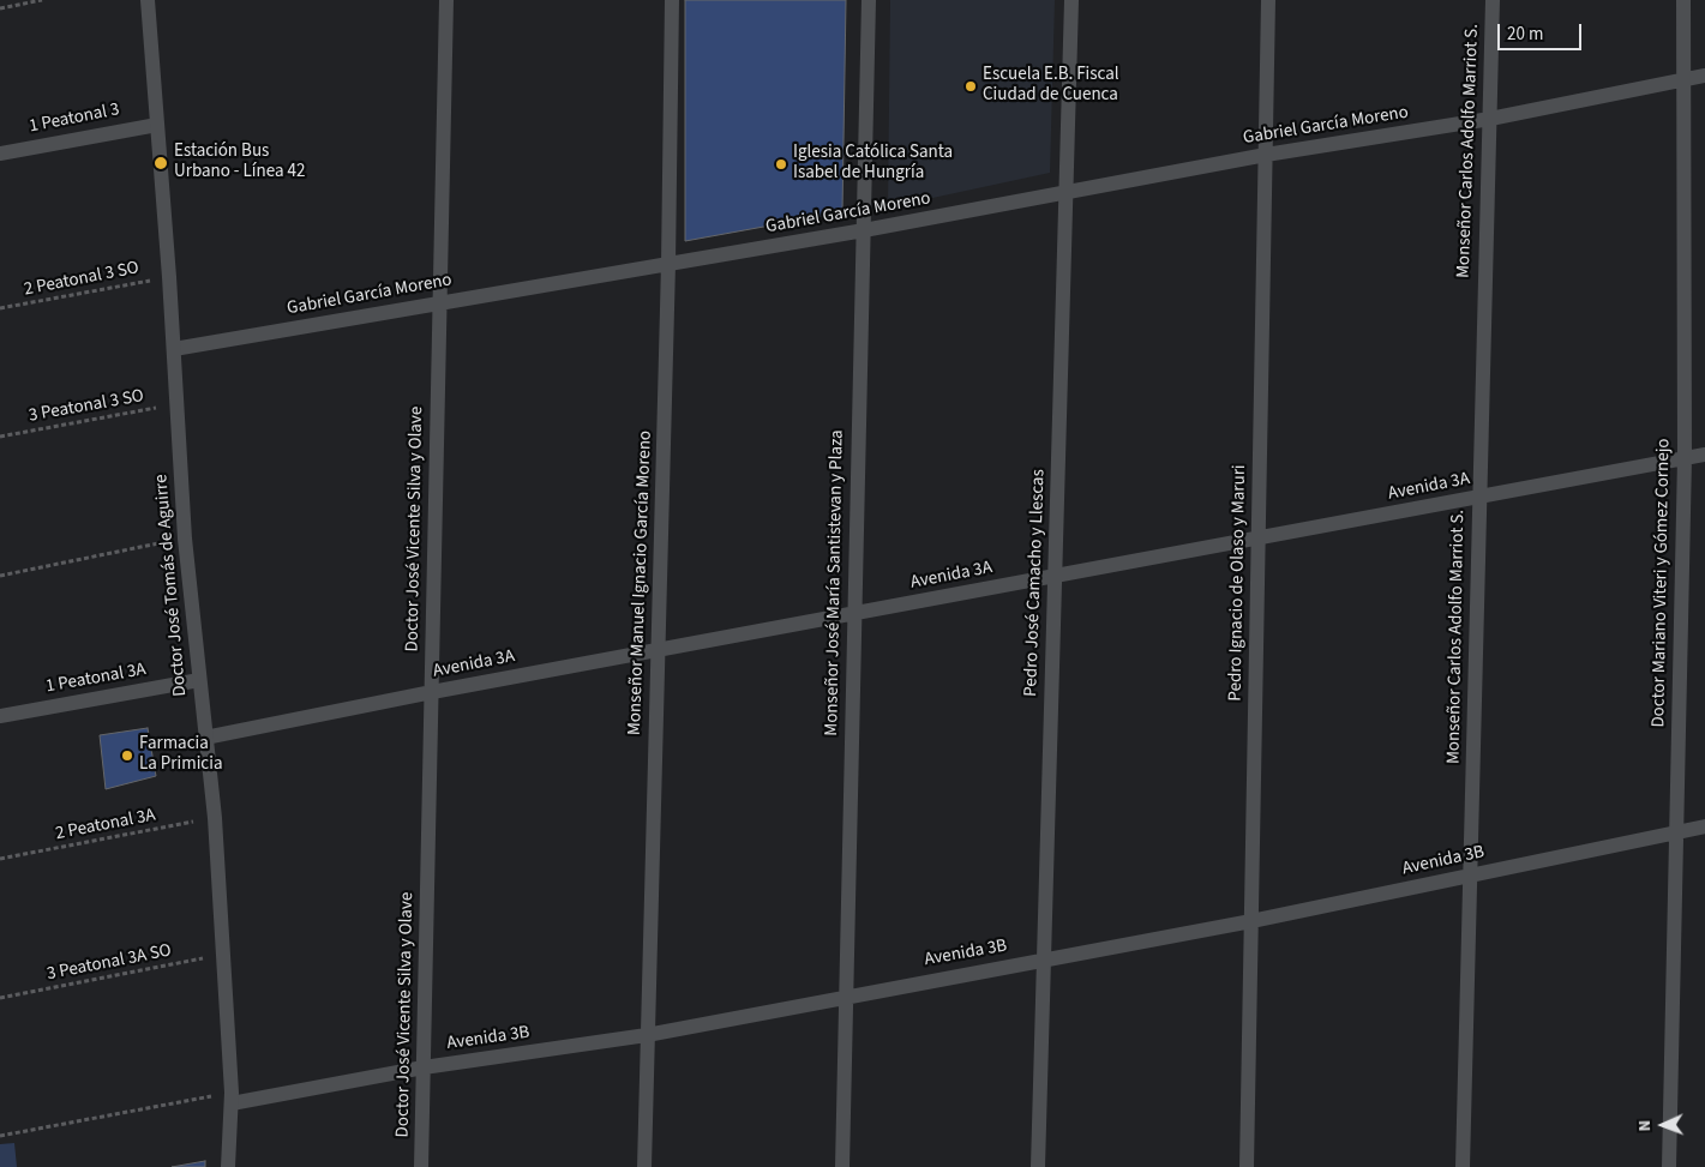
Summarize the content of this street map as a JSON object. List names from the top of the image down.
{
  "streets": {
    "street": [
      "1 Peatonal 3",
      "Gabriel García Moreno",
      "Monseñor Carlos Adolfo Marriot S.",
      "Avenida 3A",
      "Doctor José Vicente Silva y Olave",
      "Monseñor Manuel Ignacio García Moreno",
      "Monseñor José María Santistevan y Plaza",
      "Pedro José Camacho y Llescas",
      "Pedro Ignacio de Olaso y Maruri",
      "Doctor Mariano Viteri y Gómez Cornejo",
      "Doctor José Tomás de Aguirre",
      "1 Peatonal 3A",
      "Avenida 3B"
    ],
    "path": [
      "2 Peatonal 3 SO",
      "3 Peatonal 3 SO",
      "2 Peatonal 3A",
      "3 Peatonal 3A SO"
    ]
  },
  "crossings": [
    ["1 Peatonal 3", "Doctor José Tomás de Aguirre"],
    ["Gabriel García Moreno", "Monseñor Carlos Adolfo Marriot S."],
    ["Gabriel García Moreno", "Doctor José Vicente Silva y Olave"],
    ["Gabriel García Moreno", "Monseñor Manuel Ignacio García Moreno"],
    ["Gabriel García Moreno", "Monseñor José María Santistevan y Plaza"],
    ["Gabriel García Moreno", "Pedro José Camacho y Llescas"],
    ["Gabriel García Moreno", "Pedro Ignacio de Olaso y Maruri"],
    ["Gabriel García Moreno", "Doctor Mariano Viteri y Gómez Cornejo"],
    ["Gabriel García Moreno", "Doctor José Tomás de Aguirre"],
    ["Monseñor Carlos Adolfo Marriot S.", "Avenida 3A"],
    ["Monseñor Carlos Adolfo Marriot S.", "Avenida 3B"],
    ["2 Peatonal 3 SO", "Doctor José Tomás de Aguirre"],
    ["3 Peatonal 3 SO", "Doctor José Tomás de Aguirre"],
    ["Avenida 3A", "Doctor José Vicente Silva y Olave"],
    ["Avenida 3A", "Monseñor Manuel Ignacio García Moreno"],
    ["Avenida 3A", "Monseñor José María Santistevan y Plaza"],
    ["Avenida 3A", "Pedro José Camacho y Llescas"],
    ["Avenida 3A", "Pedro Ignacio de Olaso y Maruri"],
    ["Avenida 3A", "Doctor Mariano Viteri y Gómez Cornejo"],
    ["Avenida 3A", "Doctor José Tomás de Aguirre"],
    ["Doctor José Vicente Silva y Olave", "Avenida 3B"],
    ["Monseñor Manuel Ignacio García Moreno", "Avenida 3B"],
    ["Monseñor José María Santistevan y Plaza", "Avenida 3B"],
    ["Pedro José Camacho y Llescas", "Avenida 3B"],
    ["Pedro Ignacio de Olaso y Maruri", "Avenida 3B"],
    ["Doctor Mariano Viteri y Gómez Cornejo", "Avenida 3B"],
    ["Doctor José Tomás de Aguirre", "1 Peatonal 3A"],
    ["Doctor José Tomás de Aguirre", "2 Peatonal 3A"],
    ["Doctor José Tomás de Aguirre", "Avenida 3B"],
    ["Doctor José Tomás de Aguirre", "3 Peatonal 3A SO"]
  ],
  "places": [
    "Escuela E.B. Fiscal Ciudad de Cuenca",
    "Estación Bus Urbano - Línea 42",
    "Iglesia Católica Santa Isabel de Hungría",
    "Farmacia La Primicia"
  ],
  "scale_bar": "20 m",
  "north": "left"
}
